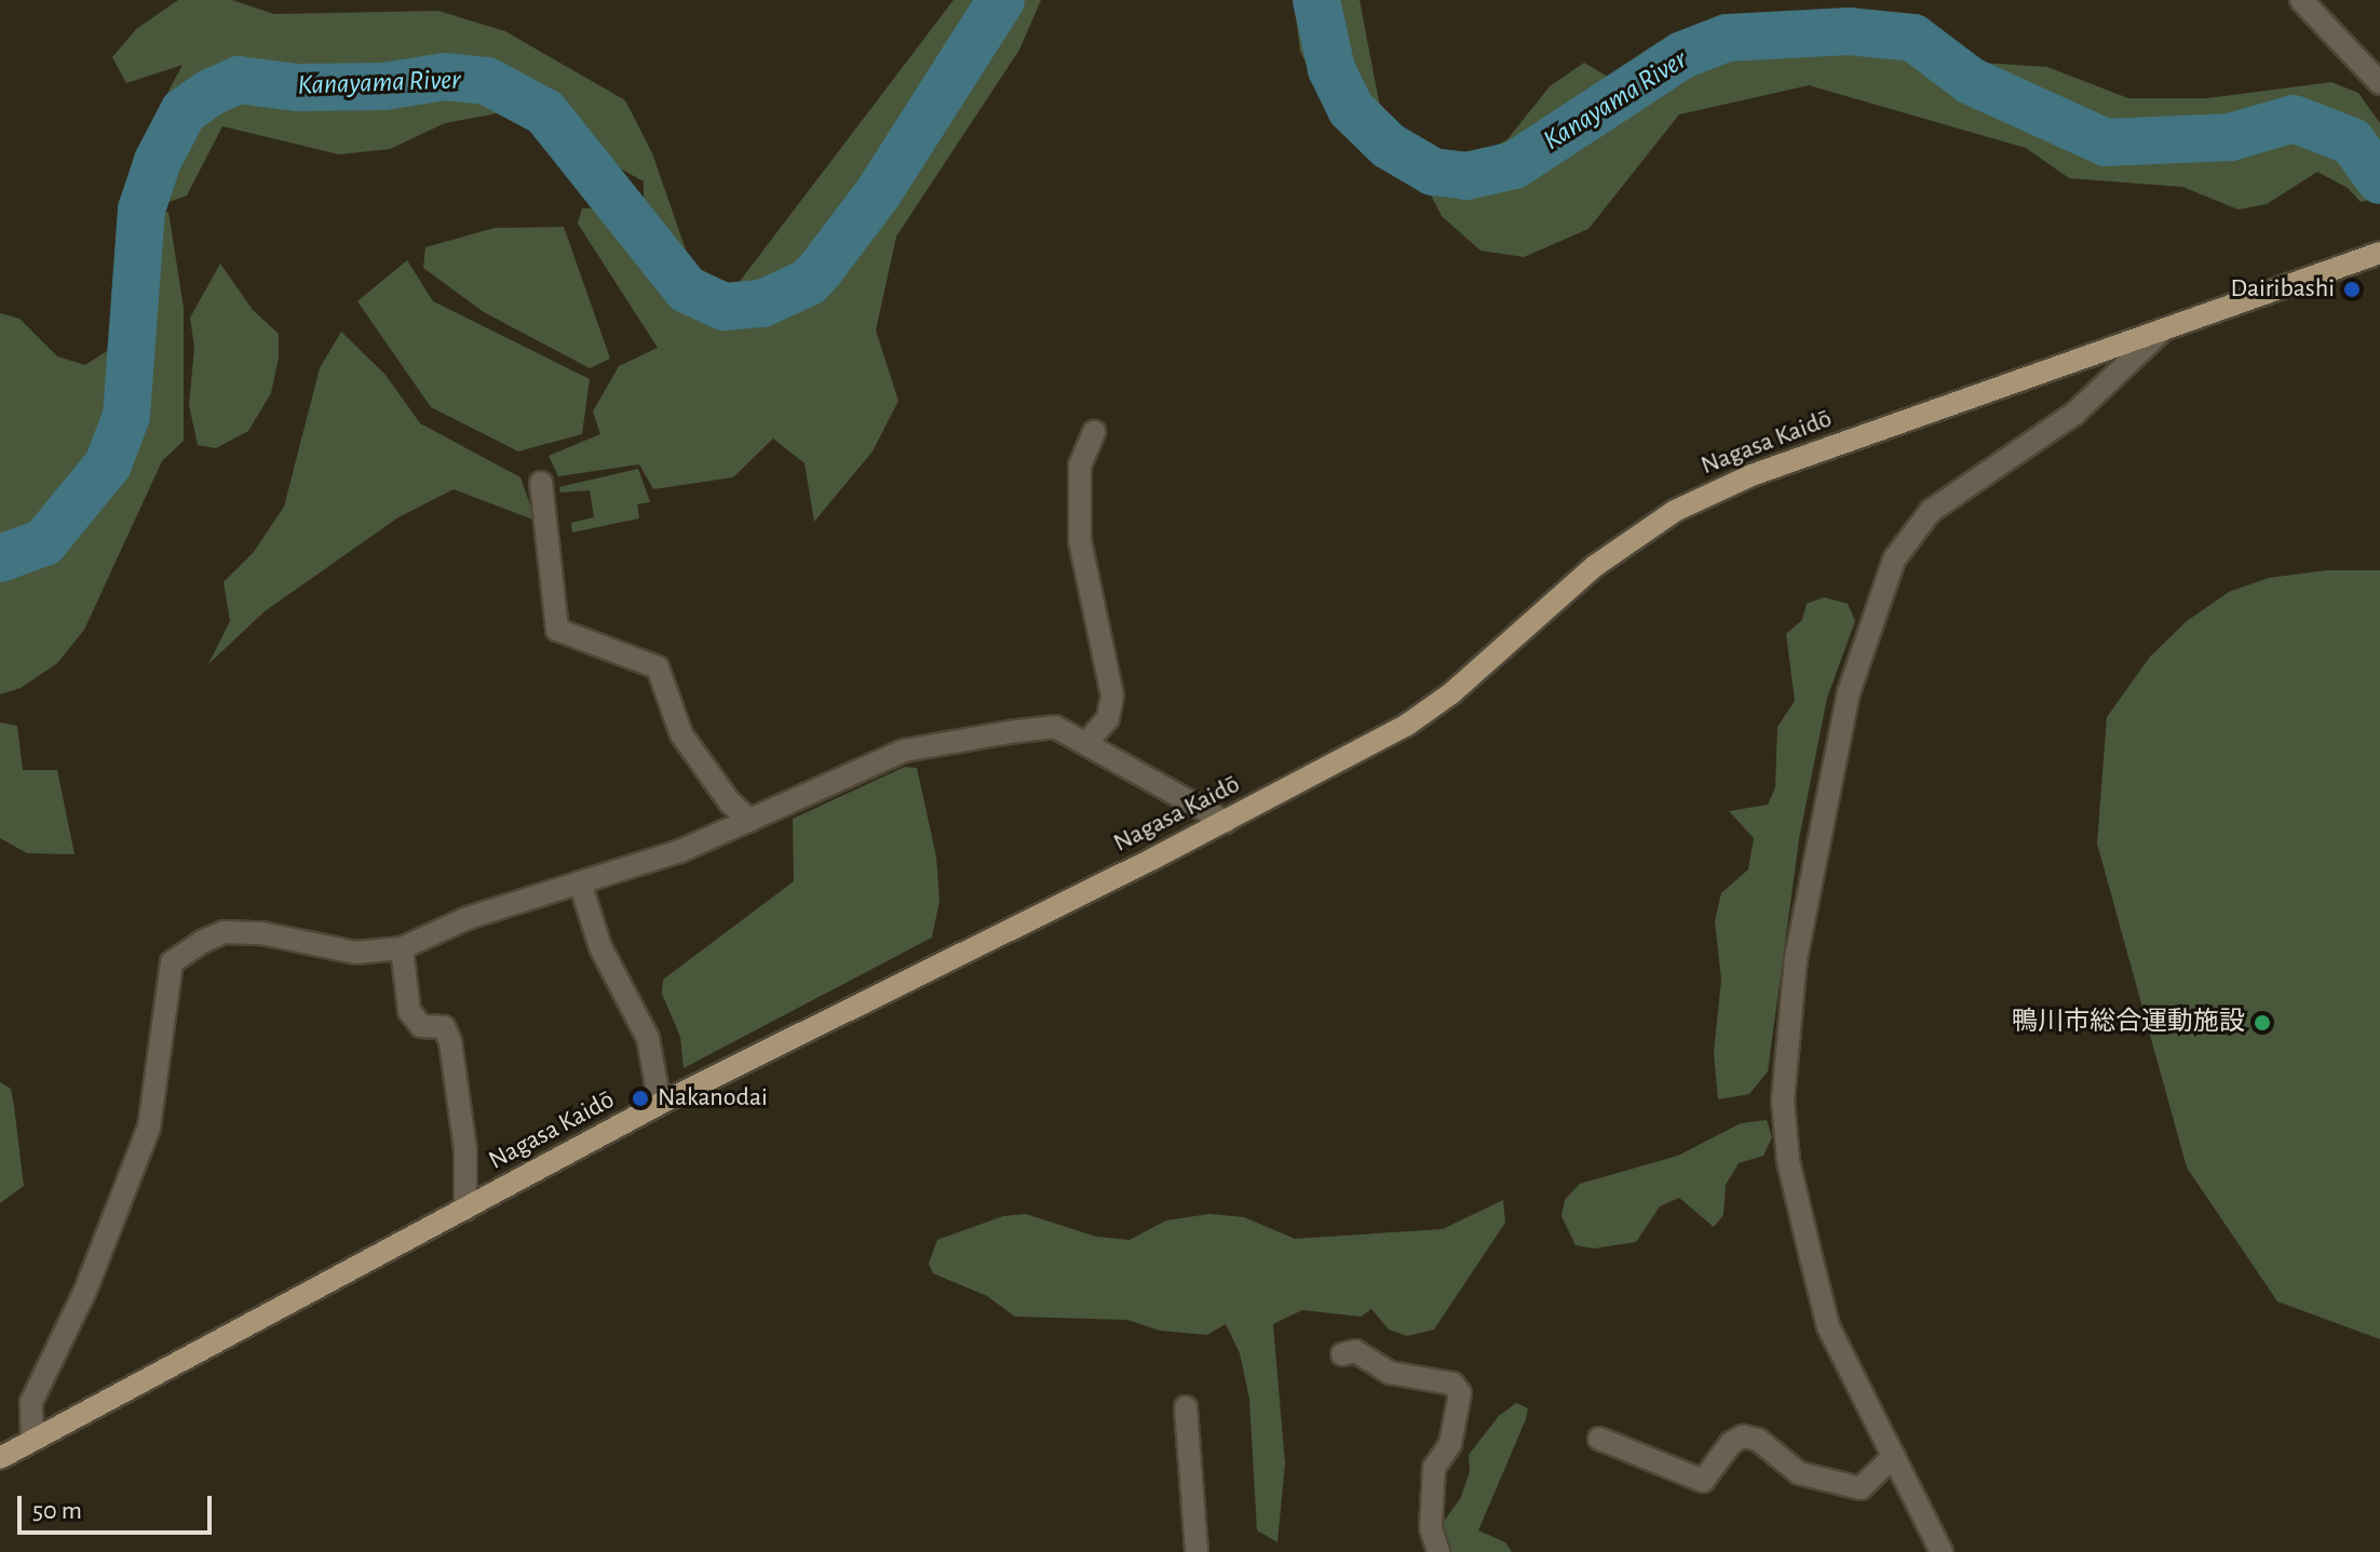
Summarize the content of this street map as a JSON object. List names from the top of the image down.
{
  "streets": {
    "main road": ["Nagasa Kaidō"]
  },
  "water": ["Kanayama River"],
  "places": ["Dairibashi", "鴨川市総合運動施設", "Nakanodai"],
  "scale_bar": "50 m"
}
